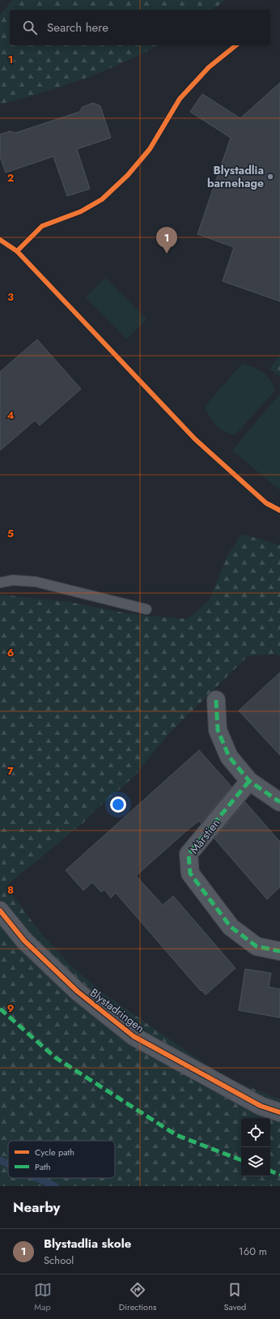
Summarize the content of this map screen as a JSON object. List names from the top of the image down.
{
  "streets": {
    "street": ["Mårstien", "Blystadringen"]
  },
  "places": ["Blystadlia barnehage"],
  "legend": ["Cycle path", "Path"],
  "page": {
    "search": "Search here",
    "pins": "1",
    "heading": "Nearby",
    "list": [
      {
        "mark": "1",
        "name": "Blystadlia skole",
        "note": "School",
        "value": "160 m"
      }
    ],
    "nav": ["Map", "Directions", "Saved"]
  },
  "grid": {
    "rows": [
      "1",
      "2",
      "3",
      "4",
      "5",
      "6",
      "7",
      "8",
      "9"
    ]
  }
}
